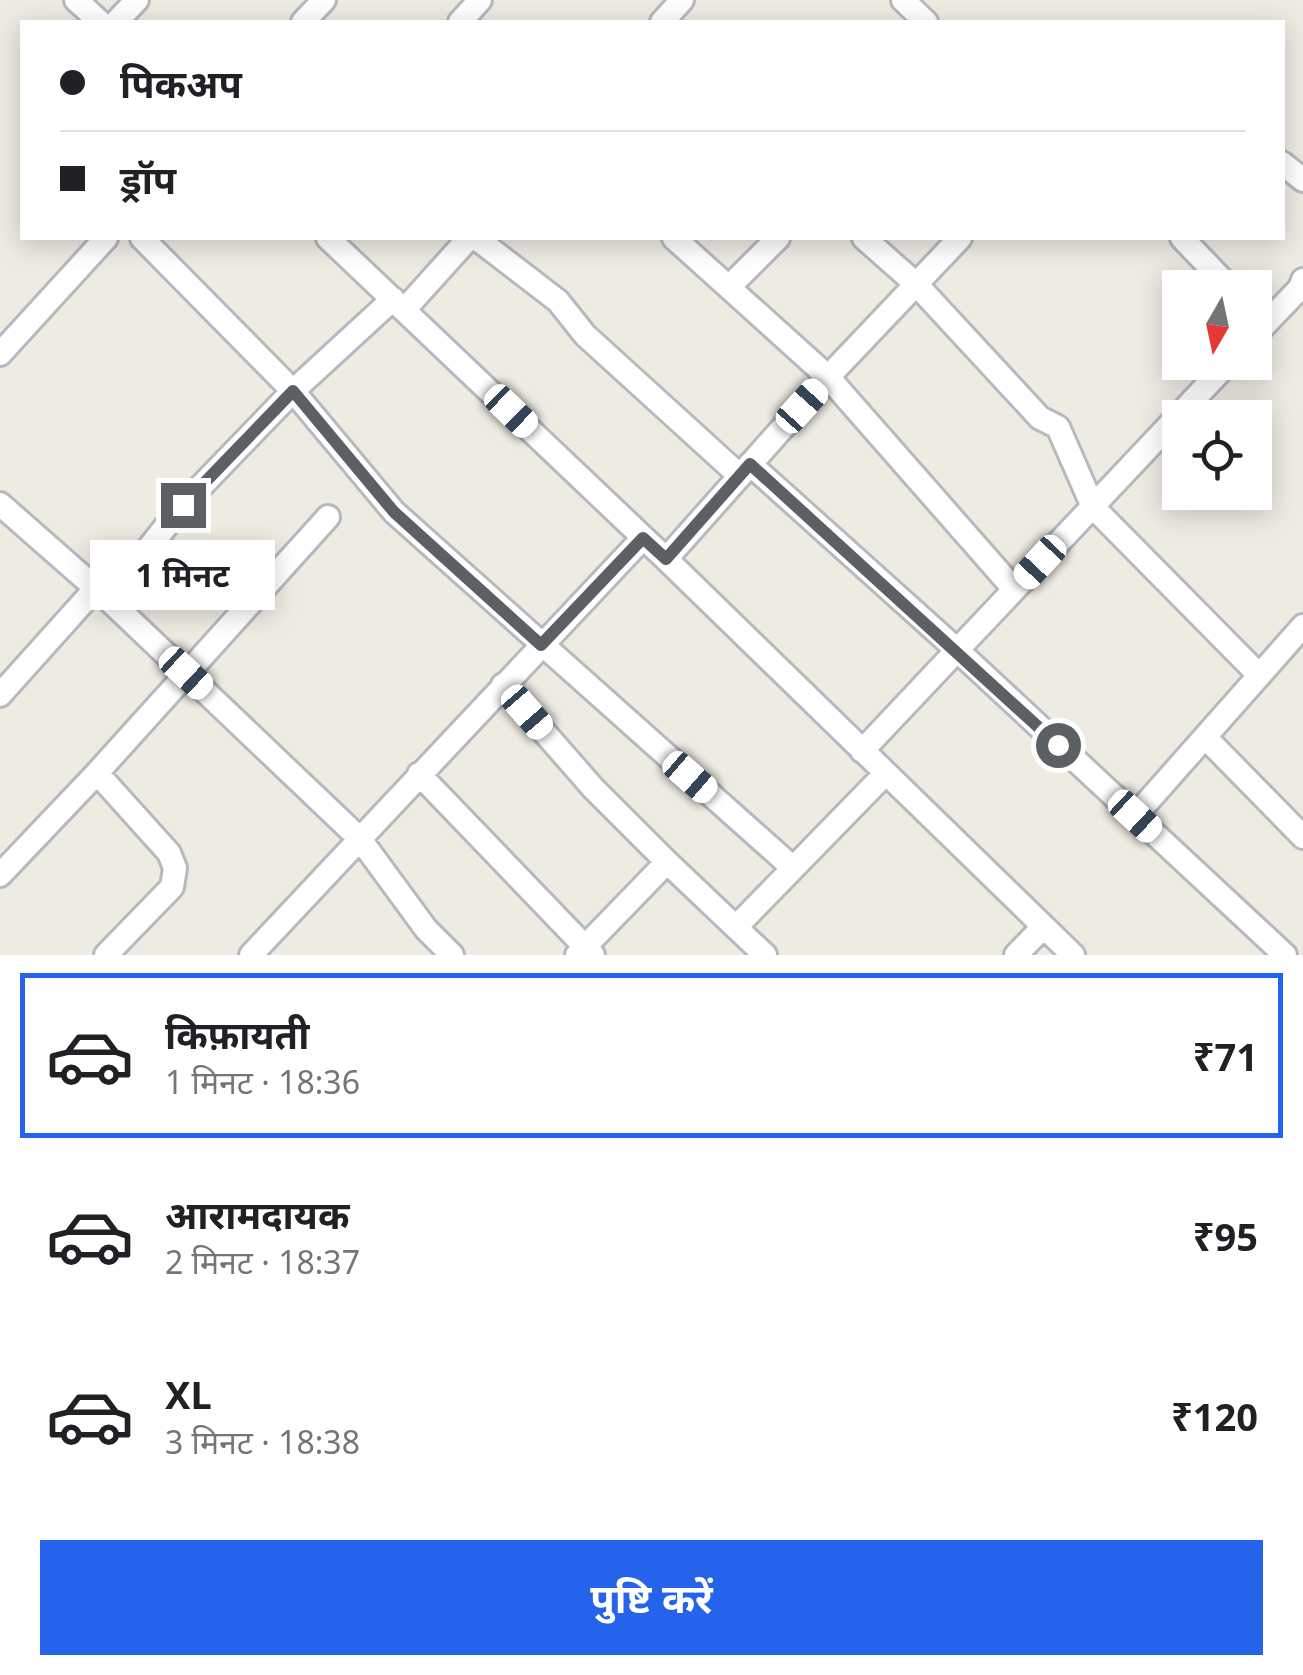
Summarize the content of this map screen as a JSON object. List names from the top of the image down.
{
  "north": "bottom",
  "page": {
    "banner": ["पिकअप", "ड्रॉप"],
    "bubble": "1 मिनट",
    "list": [
      {
        "name": "किफ़ायती",
        "note": "1 मिनट · 18:36",
        "value": "₹71"
      },
      {
        "name": "आरामदायक",
        "note": "2 मिनट · 18:37",
        "value": "₹95"
      },
      {
        "name": "XL",
        "note": "3 मिनट · 18:38",
        "value": "₹120"
      }
    ],
    "buttons": "पुष्टि करें"
  }
}
